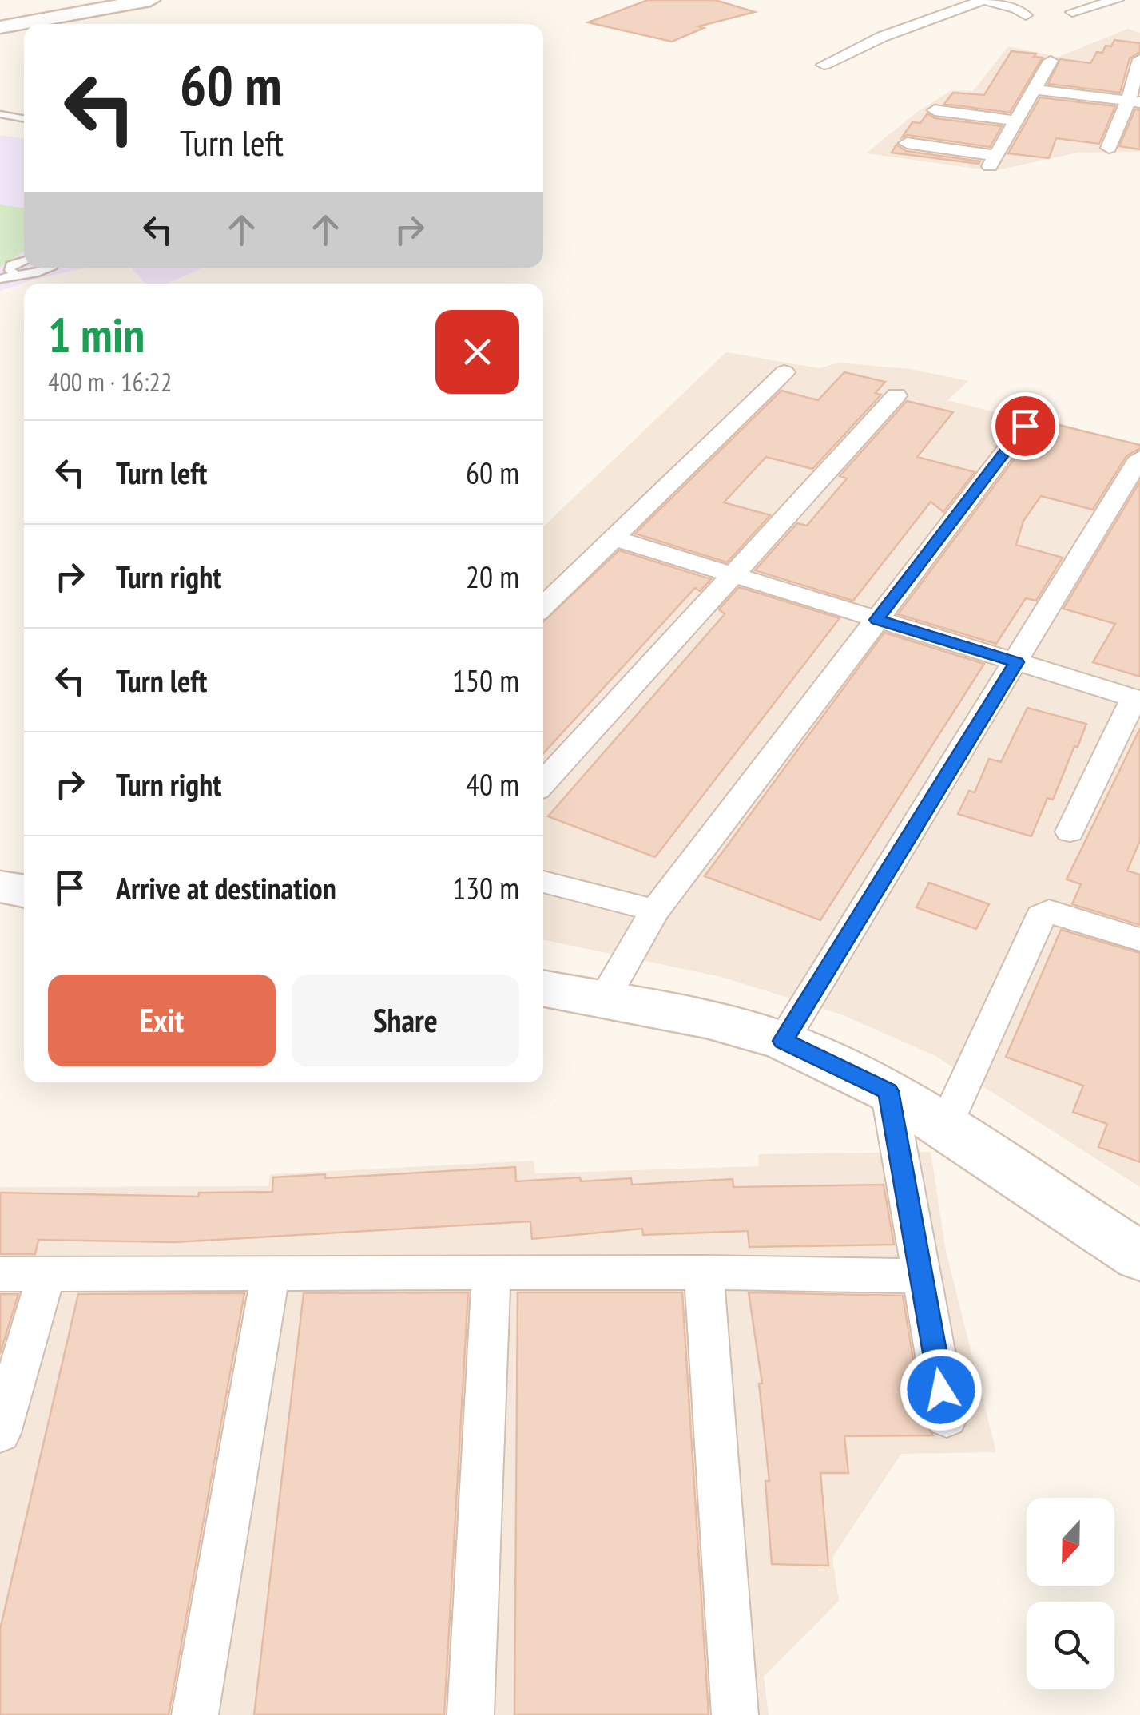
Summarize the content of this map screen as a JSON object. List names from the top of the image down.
{
  "north": "bottom",
  "page": {
    "turn": ["60 m", "Turn left"],
    "heading": ["1 min", "400 m · 16:22"],
    "list": [
      {
        "name": "Turn left",
        "value": "60 m"
      },
      {
        "name": "Turn right",
        "value": "20 m"
      },
      {
        "name": "Turn left",
        "value": "150 m"
      },
      {
        "name": "Turn right",
        "value": "40 m"
      },
      {
        "name": "Arrive at destination",
        "value": "130 m"
      }
    ],
    "buttons": ["Exit", "Share"]
  }
}
